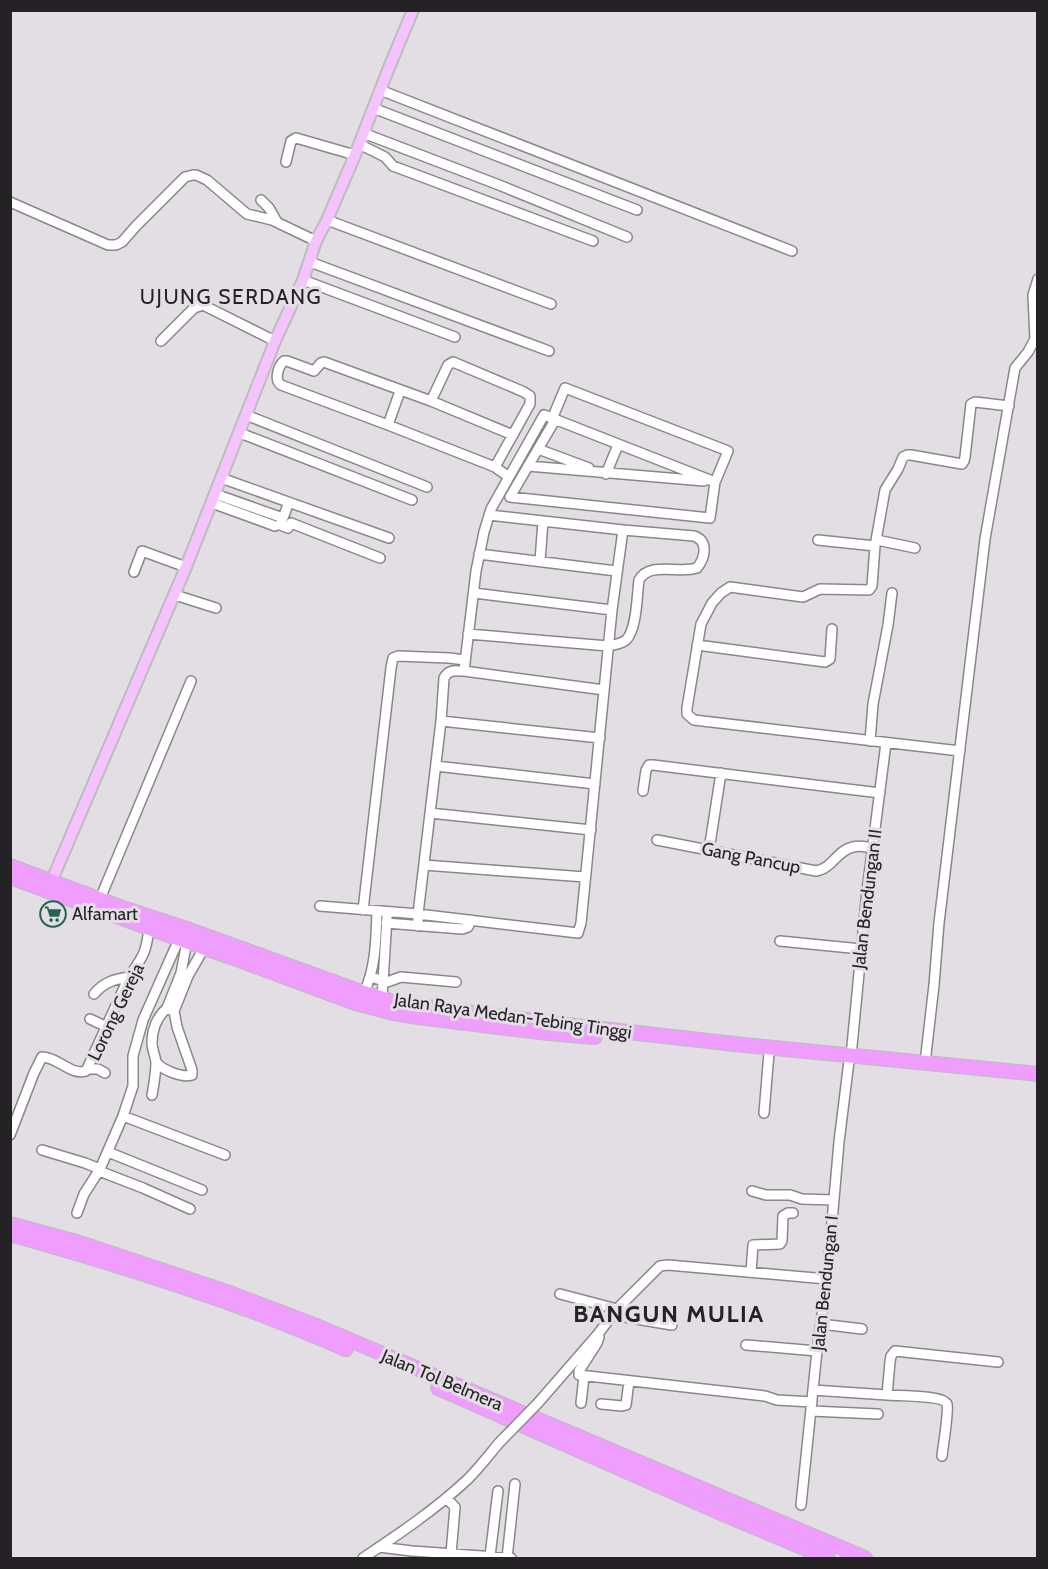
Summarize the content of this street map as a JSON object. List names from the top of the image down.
{
  "streets": {
    "highway": ["Jalan Raya Medan-Tebing Tinggi", "Jalan Tol Belmera"],
    "street": [
      "Gang Pancup",
      "Jalan Bendungan II",
      "Lorong Gereja",
      "Jalan Bendungan I"
    ]
  },
  "crossings": [
    ["Gang Pancup", "Jalan Bendungan II"],
    ["Jalan Bendungan II", "Jalan Raya Medan-Tebing Tinggi"],
    ["Jalan Bendungan II", "Jalan Bendungan I"],
    ["Lorong Gereja", "Jalan Raya Medan-Tebing Tinggi"],
    ["Jalan Raya Medan-Tebing Tinggi", "Jalan Bendungan I"]
  ],
  "districts": ["UJUNG SERDANG", "BANGUN MULIA"],
  "places": {
    "supermarket": ["Alfamart"]
  }
}
